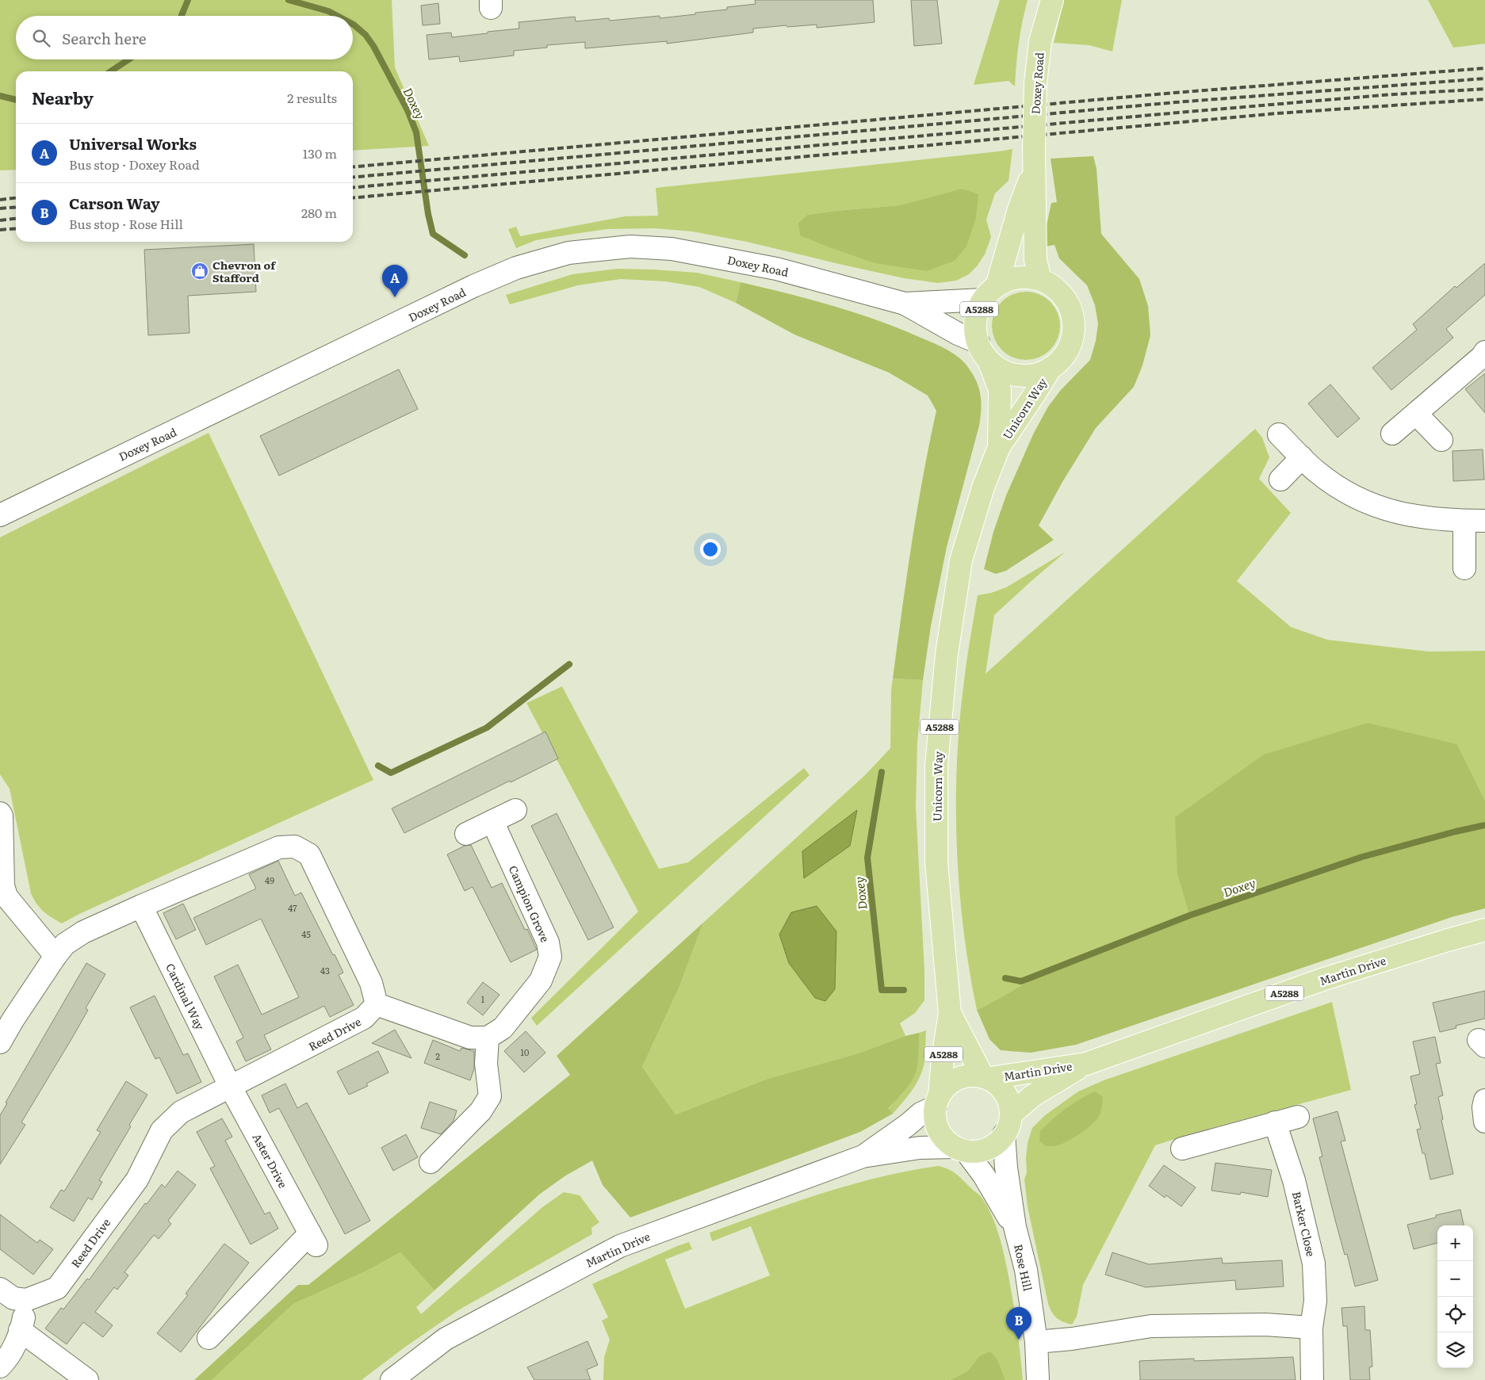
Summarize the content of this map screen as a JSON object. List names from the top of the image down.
{
  "streets": {
    "main road": [
      "Doxey Road",
      "A5288",
      "Unicorn Way",
      "Martin Drive"
    ],
    "street": [
      "Campion Grove",
      "Cardinal Way",
      "Reed Drive",
      "Aster Drive",
      "Barker Close",
      "Rose Hill"
    ]
  },
  "crossings": [
    ["Doxey Road", "A5288"],
    ["Doxey Road", "Unicorn Way"],
    ["A5288", "Unicorn Way"],
    ["A5288", "Martin Drive"],
    ["A5288", "Rose Hill"],
    ["Unicorn Way", "Martin Drive"],
    ["Unicorn Way", "Rose Hill"],
    ["Martin Drive", "Rose Hill"],
    ["Cardinal Way", "Reed Drive"],
    ["Cardinal Way", "Aster Drive"],
    ["Reed Drive", "Aster Drive"]
  ],
  "water": ["Doxey"],
  "places": {
    "shop": ["Chevron of Stafford"]
  },
  "house_numbers": [
    "49",
    "47",
    "45",
    "43",
    "1",
    "10",
    "2"
  ],
  "page": {
    "search": "Search here",
    "heading": ["Nearby", "2 results"],
    "list": [
      {
        "mark": "A",
        "name": "Universal Works",
        "note": "Bus stop · Doxey Road",
        "value": "130 m"
      },
      {
        "mark": "B",
        "name": "Carson Way",
        "note": "Bus stop · Rose Hill",
        "value": "280 m"
      }
    ],
    "pins": ["A", "B"],
    "map_buttons": ["+", "−"]
  }
}
